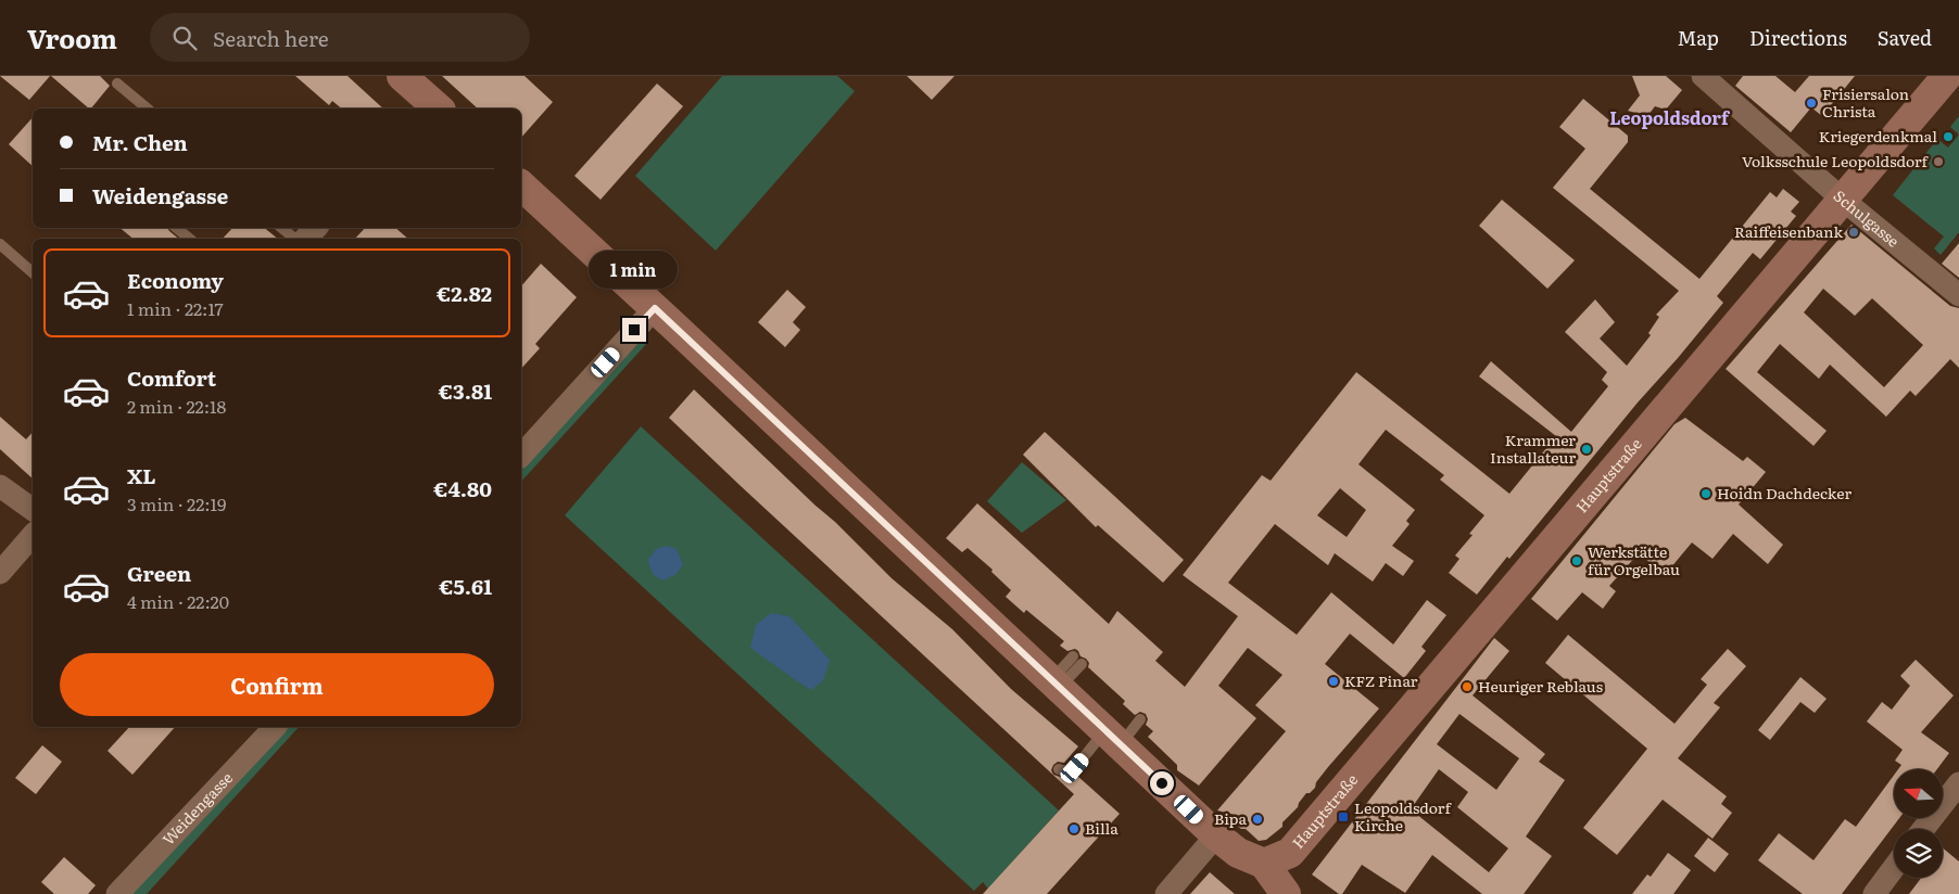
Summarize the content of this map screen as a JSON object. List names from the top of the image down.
{
  "streets": {
    "street": ["Schulgasse", "Hauptstraße", "Weidengasse"]
  },
  "crossings": [
    ["Schulgasse", "Hauptstraße"]
  ],
  "districts": ["Leopoldsdorf"],
  "places": {
    "other": [
      "Frisiersalon Christa",
      "Kriegerdenkmal",
      "Volksschule Leopoldsdorf",
      "Raiffeisenbank",
      "Krammer Installateur",
      "Hoidn Dachdecker",
      "Werkstätte für Orgelbau",
      "KFZ Pinar",
      "Heuriger Reblaus",
      "Bipa",
      "Billa"
    ],
    "transit": ["Leopoldsdorf Kirche"]
  },
  "north": "left",
  "page": {
    "header": "Vroom",
    "search": "Search here",
    "nav": ["Map", "Directions", "Saved"],
    "banner": ["Mr. Chen", "Weidengasse"],
    "list": [
      {
        "name": "Economy",
        "note": "1 min · 22:17",
        "value": "€2.82"
      },
      {
        "name": "Comfort",
        "note": "2 min · 22:18",
        "value": "€3.81"
      },
      {
        "name": "XL",
        "note": "3 min · 22:19",
        "value": "€4.80"
      },
      {
        "name": "Green",
        "note": "4 min · 22:20",
        "value": "€5.61"
      }
    ],
    "bubble": "1 min",
    "buttons": "Confirm"
  }
}
